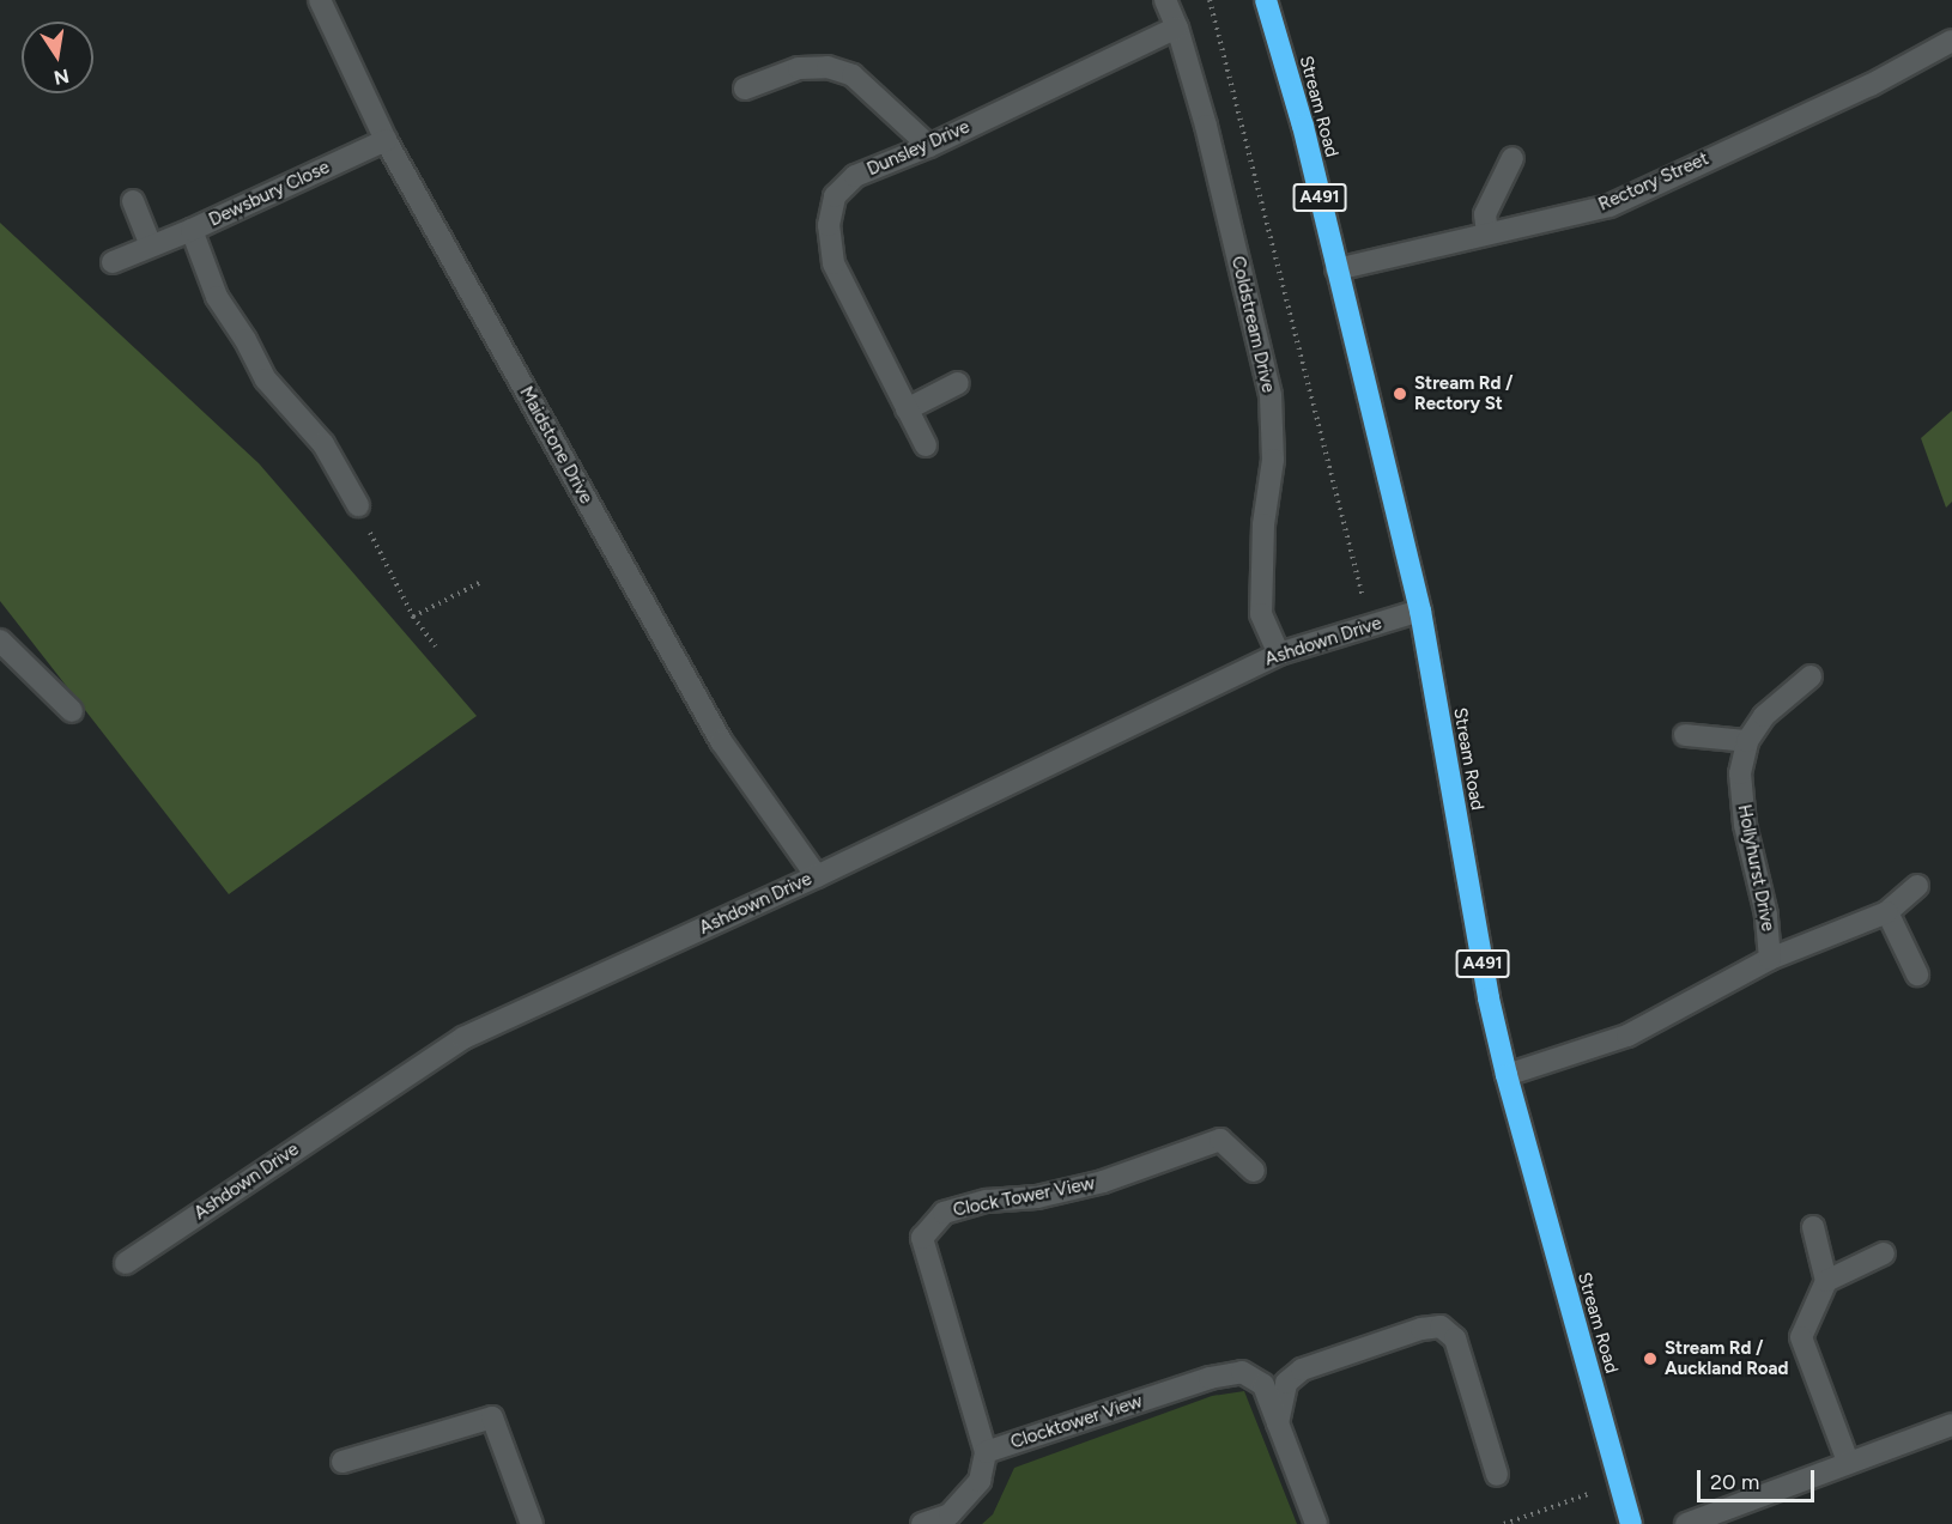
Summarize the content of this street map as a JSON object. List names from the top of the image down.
{
  "streets": {
    "highway": ["Stream Road", "A491"],
    "street": [
      "Dunsley Drive",
      "Rectory Street",
      "Dewsbury Close",
      "Coldstream Drive",
      "Maidstone Drive",
      "Ashdown Drive",
      "Hollyhurst Drive",
      "Clock Tower View",
      "Clocktower View"
    ]
  },
  "crossings": [
    ["Stream Road", "Rectory Street"],
    ["Stream Road", "Ashdown Drive"],
    ["Stream Road", "Hollyhurst Drive"],
    ["Dunsley Drive", "Coldstream Drive"],
    ["Dewsbury Close", "Maidstone Drive"],
    ["Coldstream Drive", "Ashdown Drive"],
    ["Maidstone Drive", "Ashdown Drive"],
    ["Clock Tower View", "Clocktower View"]
  ],
  "places": ["Stream Rd / Rectory St", "Stream Rd / Auckland Road"],
  "scale_bar": "20 m",
  "north": "bottom"
}
